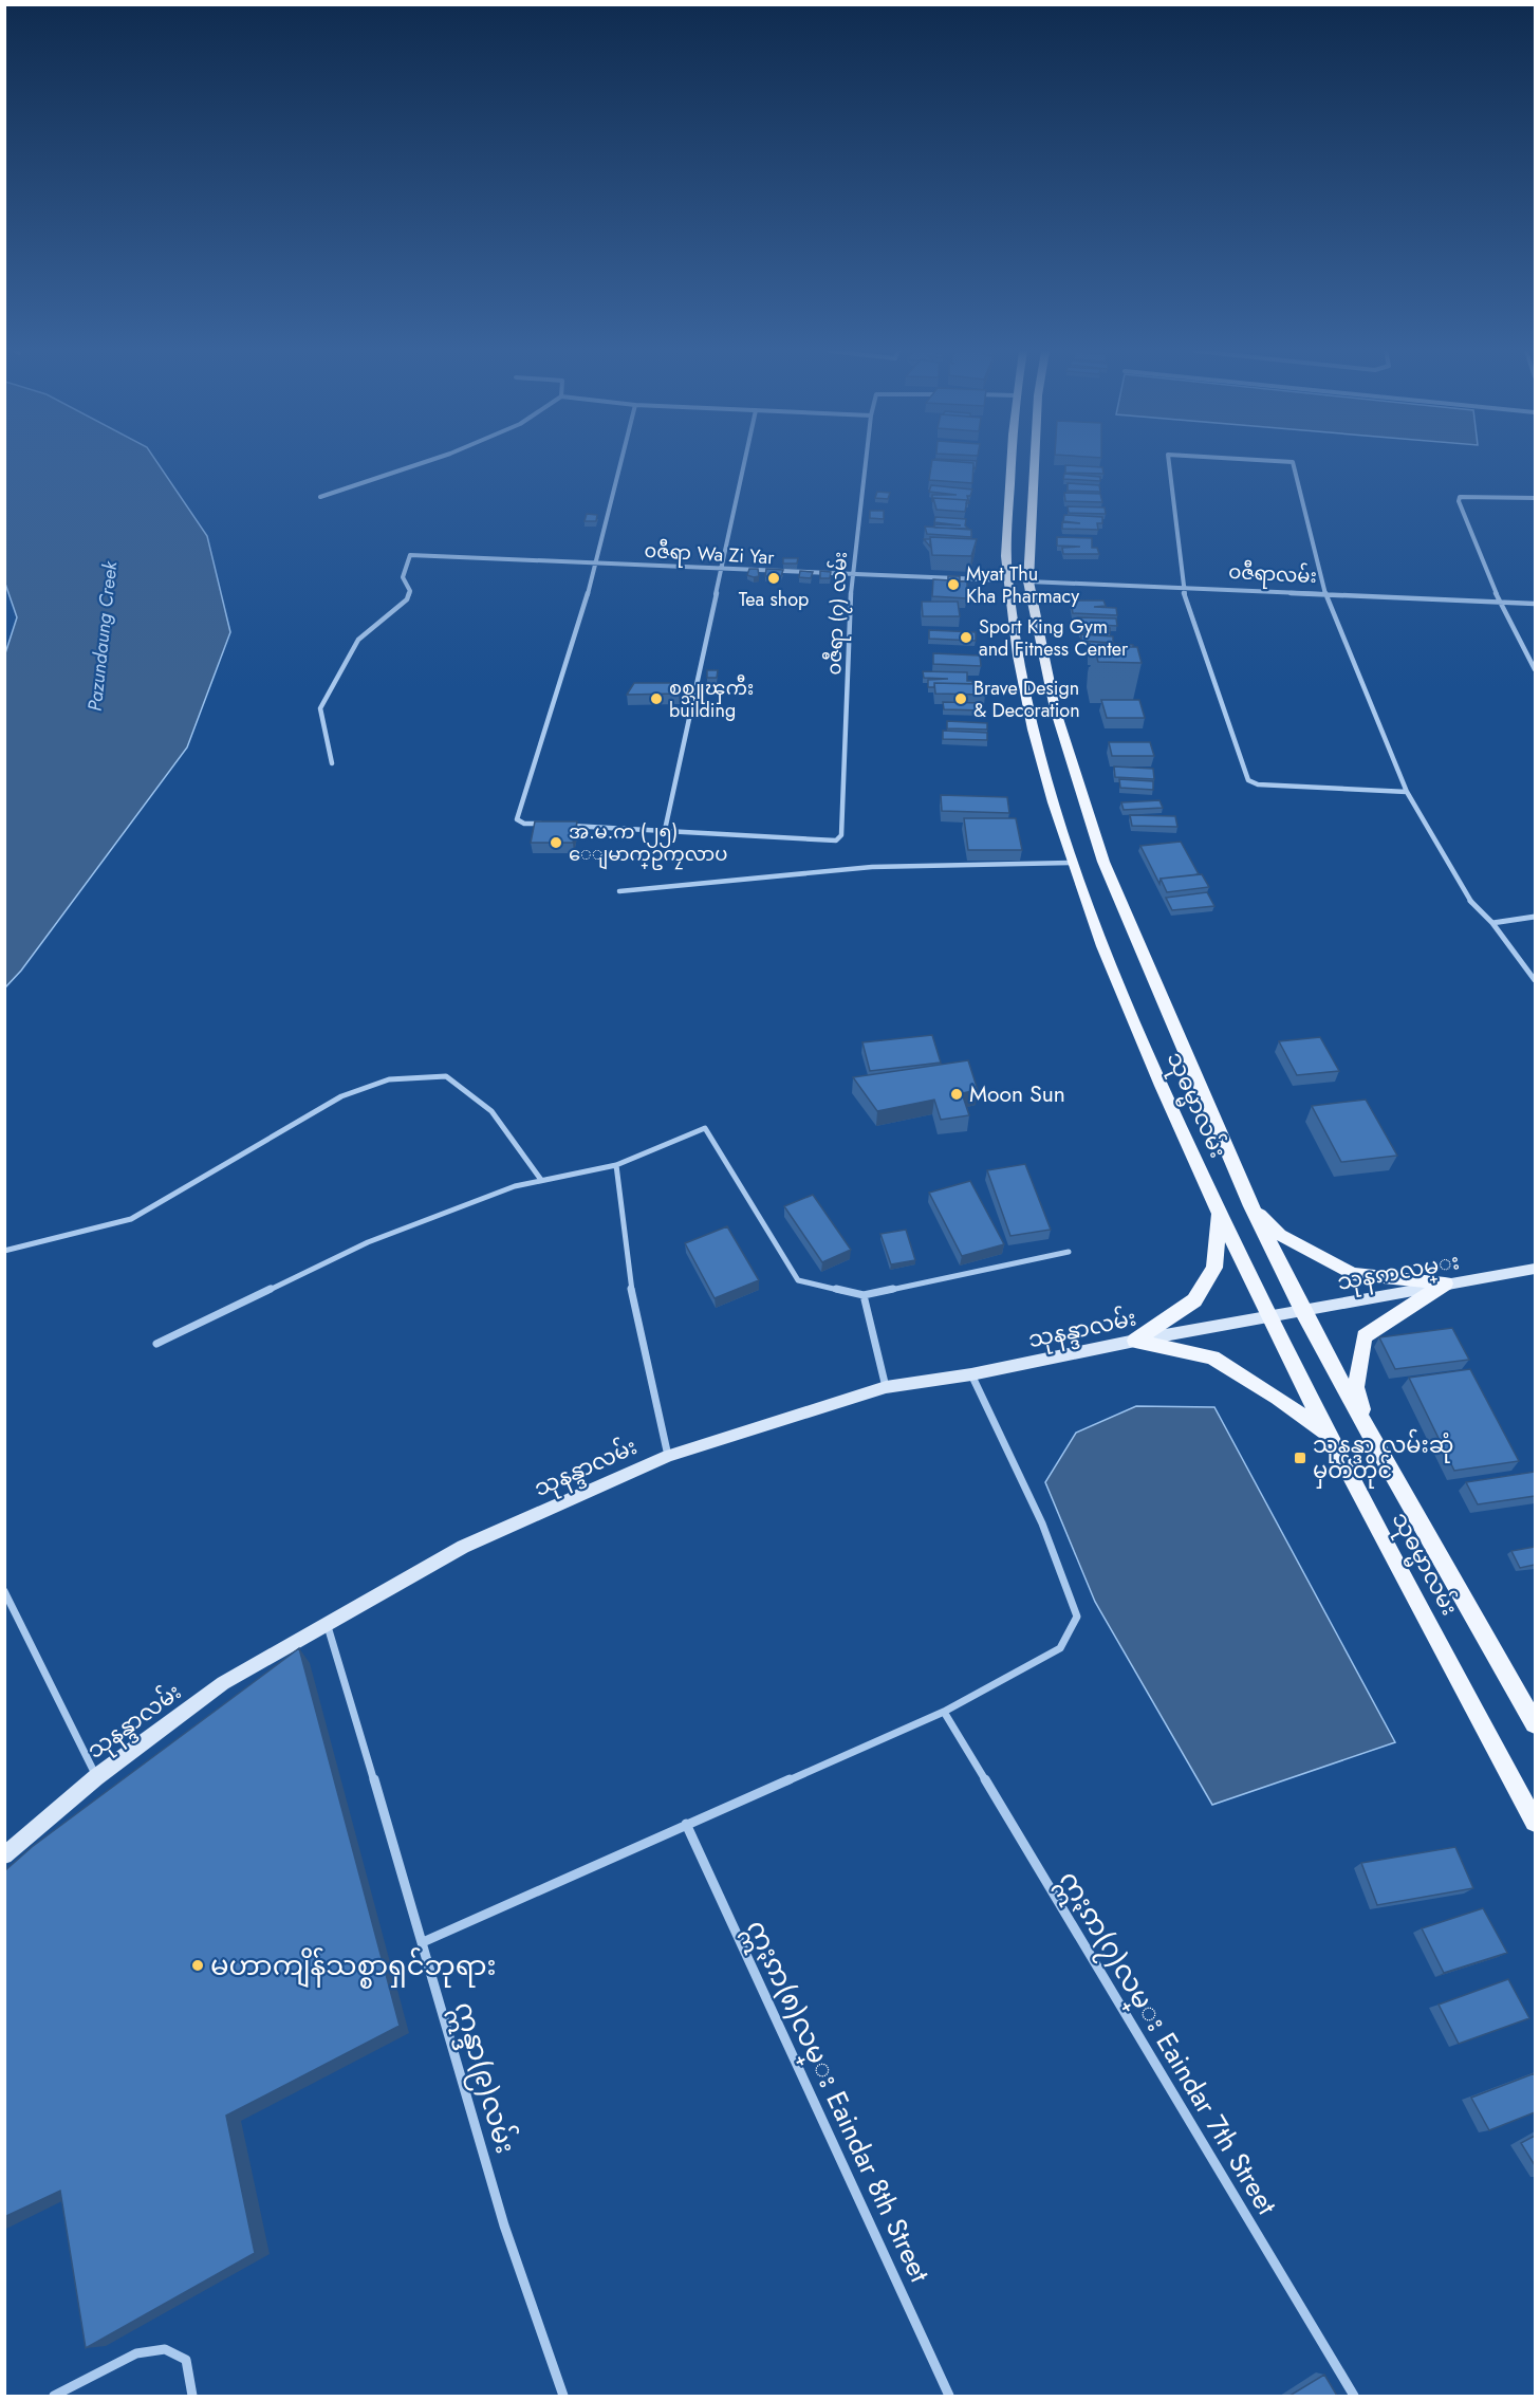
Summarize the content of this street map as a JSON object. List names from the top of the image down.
{
  "streets": {
    "main road": [
      "ဝဇီရာလမ်း",
      "သုဓမ္မာလမ်း",
      "သုနၵာလမ္း",
      "သုနန္ဒာလမ်း"
    ],
    "street": [
      "၀ဇီရာ Wa Zi Yar",
      "၀ဇီရာ (၇) လမ်း",
      "ဣႏၵာ(၇)လမ္း Eaindar 7th Street",
      "ဣန္ဒာ(၉)လမ်း",
      "ဣႏၵာ(၈)လမ္း Eaindar 8th Street"
    ]
  },
  "crossings": [
    ["၀ဇီရာ Wa Zi Yar", "ဝဇီရာလမ်း"],
    ["၀ဇီရာ Wa Zi Yar", "၀ဇီရာ (၇) လမ်း"],
    ["၀ဇီရာ Wa Zi Yar", "သုဓမ္မာလမ်း"],
    ["ဝဇီရာလမ်း", "သုဓမ္မာလမ်း"],
    ["သုဓမ္မာလမ်း", "သုနၵာလမ္း"],
    ["သုဓမ္မာလမ်း", "သုနန္ဒာလမ်း"],
    ["သုနၵာလမ္း", "သုနန္ဒာလမ်း"],
    ["သုနန္ဒာလမ်း", "ဣန္ဒာ(၉)လမ်း"]
  ],
  "water": ["Pazundaung Creek"],
  "places": {
    "other": [
      "Tea shop",
      "Myat Thu Kha Pharmacy",
      "Sport King Gym and Fitness Center",
      "စစ္သူၾကီး building",
      "Brave Design & Decoration",
      "အ.မ.က (၂၅) ေျမာက္ဥကၠလာပ",
      "Moon Sun",
      "မဟာကျိန်သစ္စာရှင်ဘုရား"
    ],
    "transit": ["သုနန္ဒာ လမ်းဆုံ မှတ်တိုင်"]
  }
}
